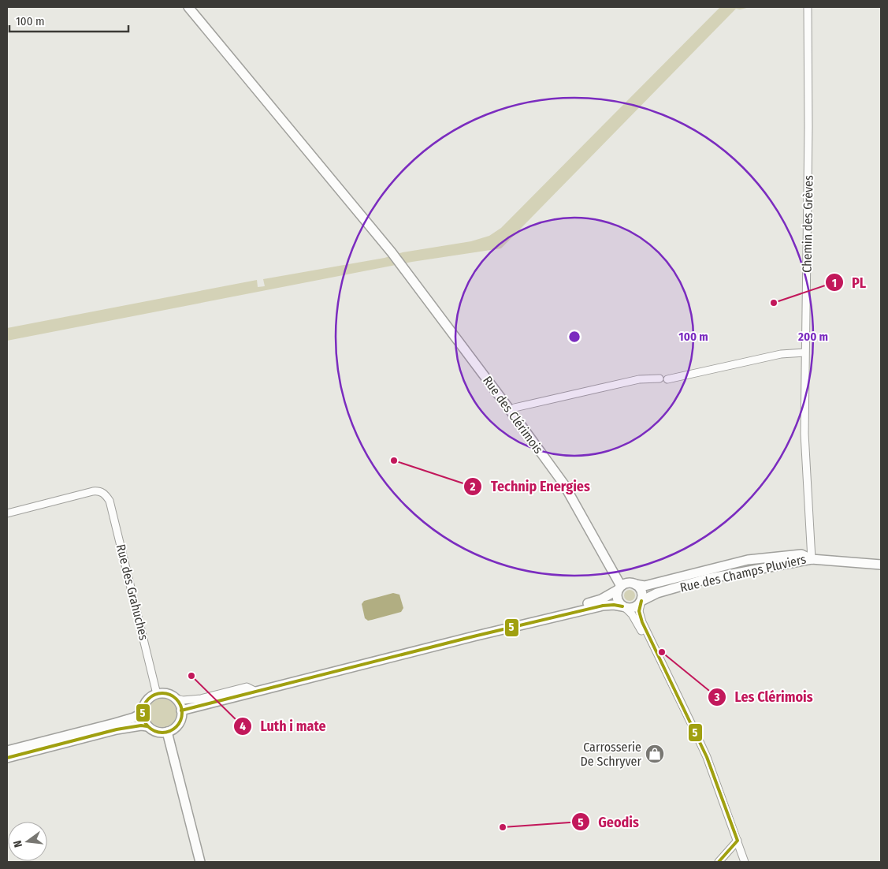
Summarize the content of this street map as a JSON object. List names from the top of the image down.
{
  "streets": {
    "street": [
      "Chemin des Grèves",
      "Rue des Clérimois",
      "Rue des Champs Pluviers",
      "Rue des Grahuches"
    ]
  },
  "crossings": [
    ["Chemin des Grèves", "Rue des Champs Pluviers"],
    ["Rue des Clérimois", "Rue des Champs Pluviers"]
  ],
  "places": {
    "other": [
      "PL",
      "Technip Energies",
      "Les Clérimois",
      "Luth i mate",
      "Geodis"
    ],
    "shop": ["Carrosserie De Schryver"]
  },
  "lines": ["transit line 5"],
  "scale_bar": "100 m",
  "north": "left",
  "rings": ["100 m", "200 m"]
}
